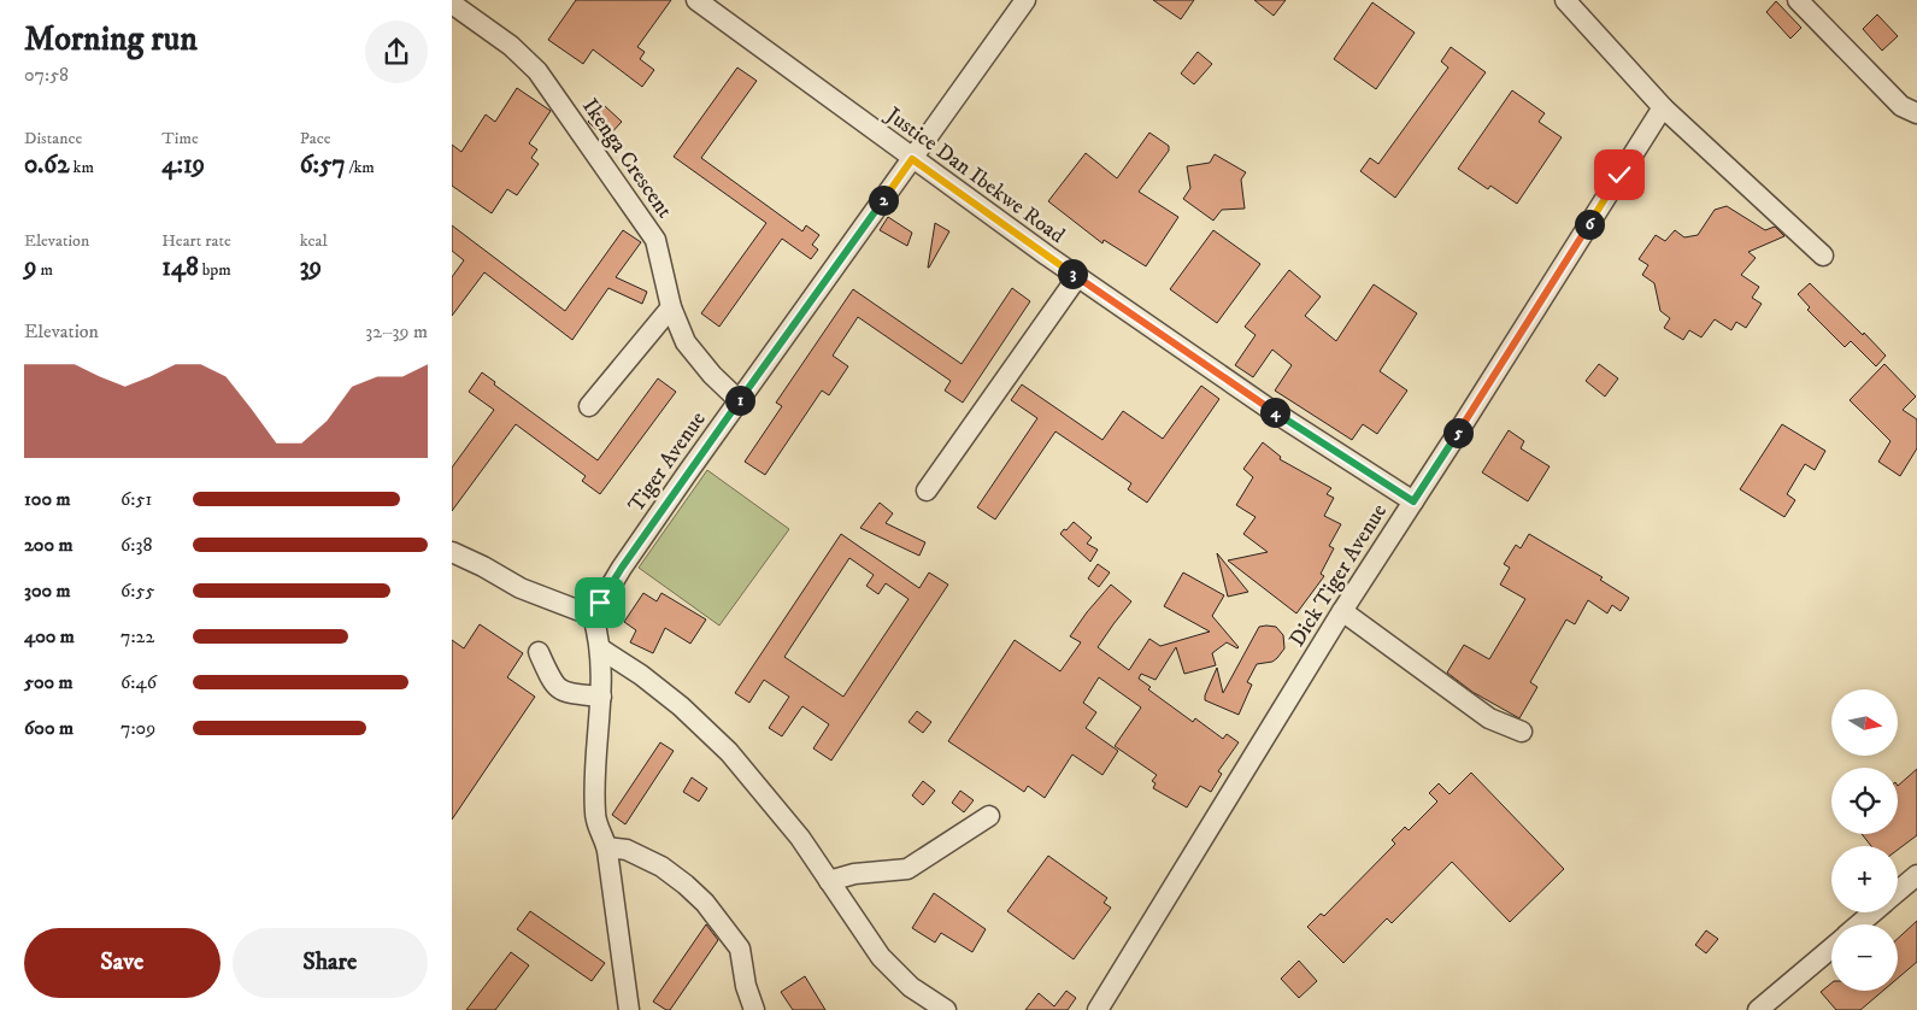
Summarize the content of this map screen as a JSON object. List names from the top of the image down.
{
  "streets": {
    "street": [
      "Ikenga Crescent",
      "Justice Dan Ibekwe Road",
      "Tiger Avenue",
      "Dick Tiger Avenue"
    ]
  },
  "crossings": [
    ["Ikenga Crescent", "Tiger Avenue"],
    ["Justice Dan Ibekwe Road", "Tiger Avenue"],
    ["Justice Dan Ibekwe Road", "Dick Tiger Avenue"]
  ],
  "north": "right",
  "page": {
    "heading": ["Morning run", "07:58"],
    "stats": [
      ["Distance", "0.62 km"],
      ["Time", "4:19"],
      ["Pace", "6:57 /km"],
      ["Elevation", "9 m"],
      ["Heart rate", "148 bpm"],
      ["kcal", "39"]
    ],
    "pins": [
      "2",
      "6",
      "3",
      "1",
      "4",
      "5"
    ],
    "chart": ["Elevation", "32–39 m"],
    "list": [
      {
        "name": "100 m",
        "note": "6:51"
      },
      {
        "name": "200 m",
        "note": "6:38"
      },
      {
        "name": "300 m",
        "note": "6:55"
      },
      {
        "name": "400 m",
        "note": "7:22"
      },
      {
        "name": "500 m",
        "note": "6:46"
      },
      {
        "name": "600 m",
        "note": "7:09"
      }
    ],
    "map_buttons": ["+", "−"],
    "buttons": ["Save", "Share"]
  }
}
